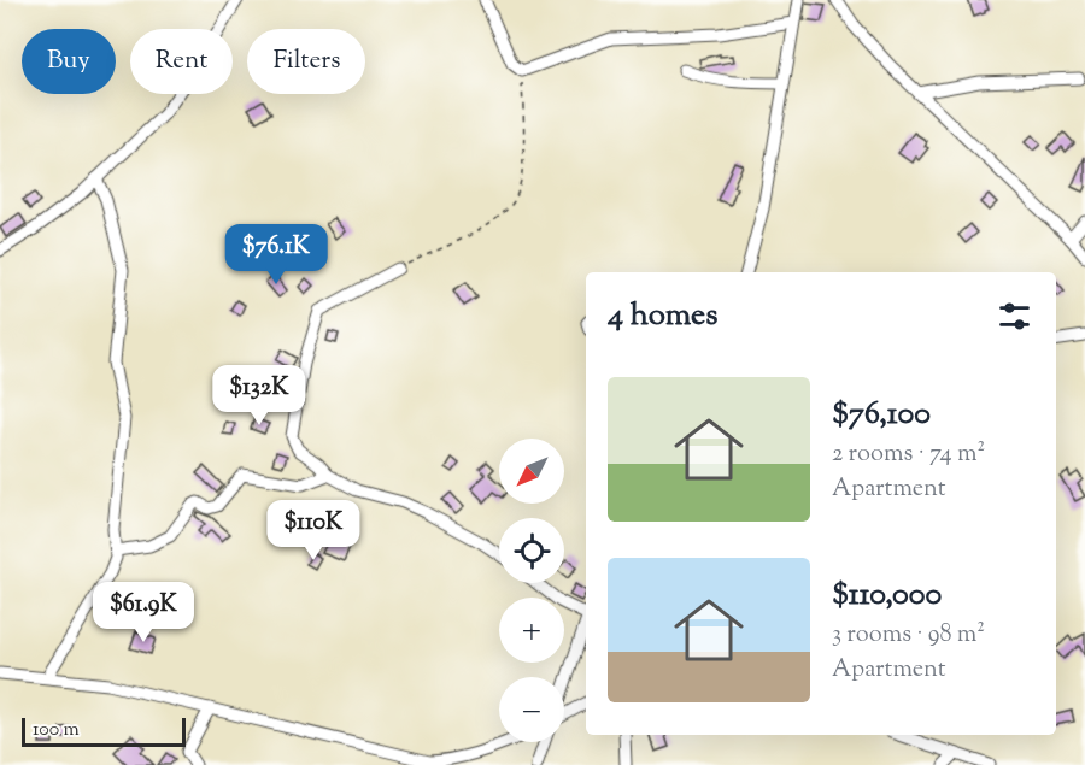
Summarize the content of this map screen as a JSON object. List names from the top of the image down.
{
  "scale_bar": "100 m",
  "north": "bottom left",
  "page": {
    "chip": ["Buy", "Rent", "Filters"],
    "price": [
      "$76.1K",
      "$132K",
      "$110K",
      "$61.9K"
    ],
    "heading": "4 homes",
    "list": [
      {
        "name": "$76,100",
        "note": "2 rooms · 74 m² · Apartment"
      },
      {
        "name": "$110,000",
        "note": "3 rooms · 98 m² · Apartment"
      }
    ],
    "map_buttons": ["+", "−"],
    "scale": "100 m"
  }
}
